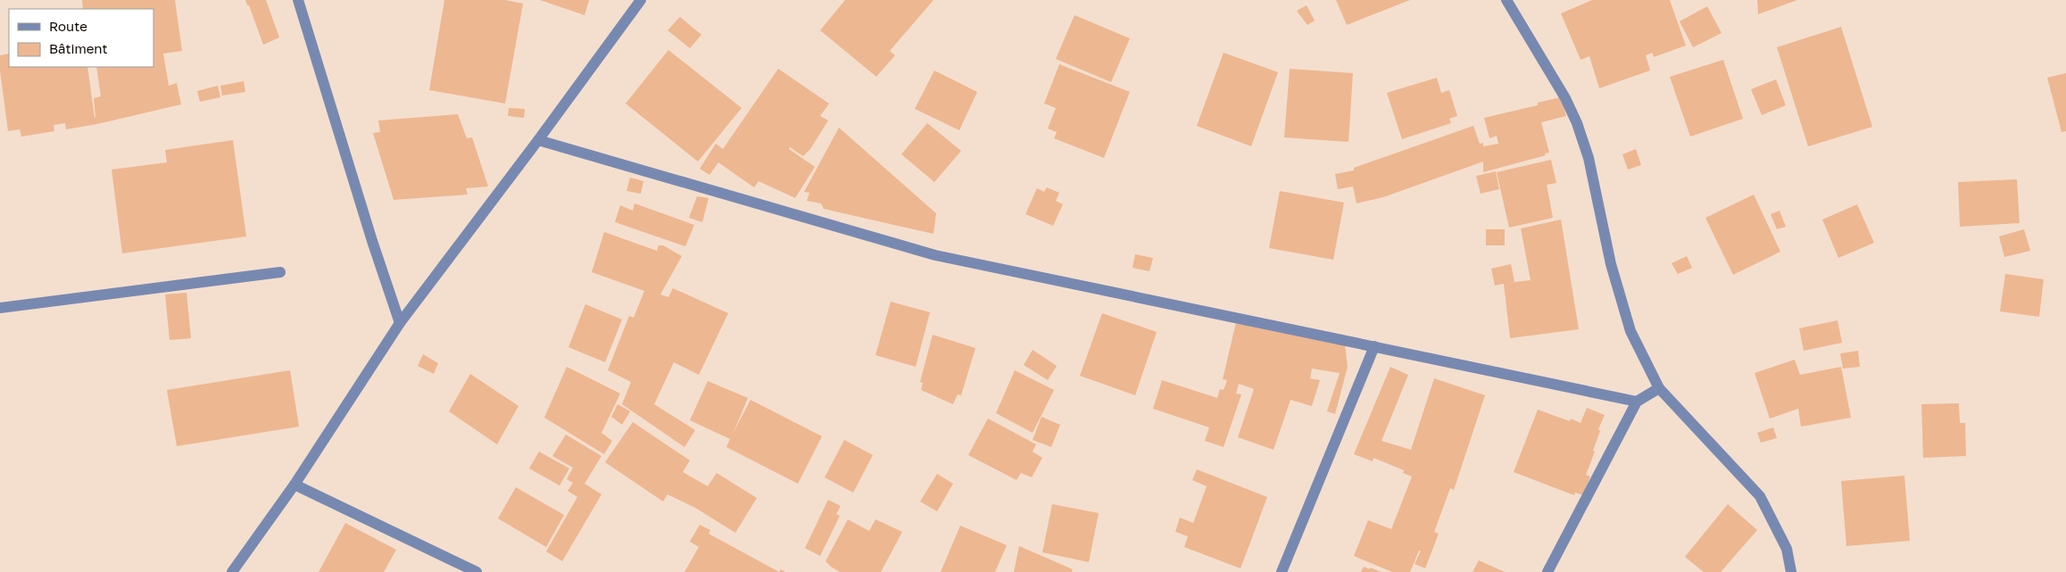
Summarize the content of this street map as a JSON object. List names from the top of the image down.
{
  "legend": ["Route", "Bâtiment"]
}
